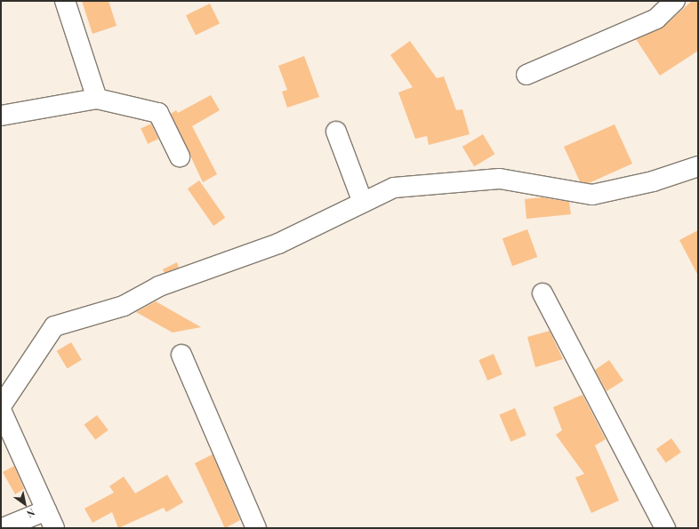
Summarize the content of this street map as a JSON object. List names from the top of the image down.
{
  "north": "bottom right"
}
